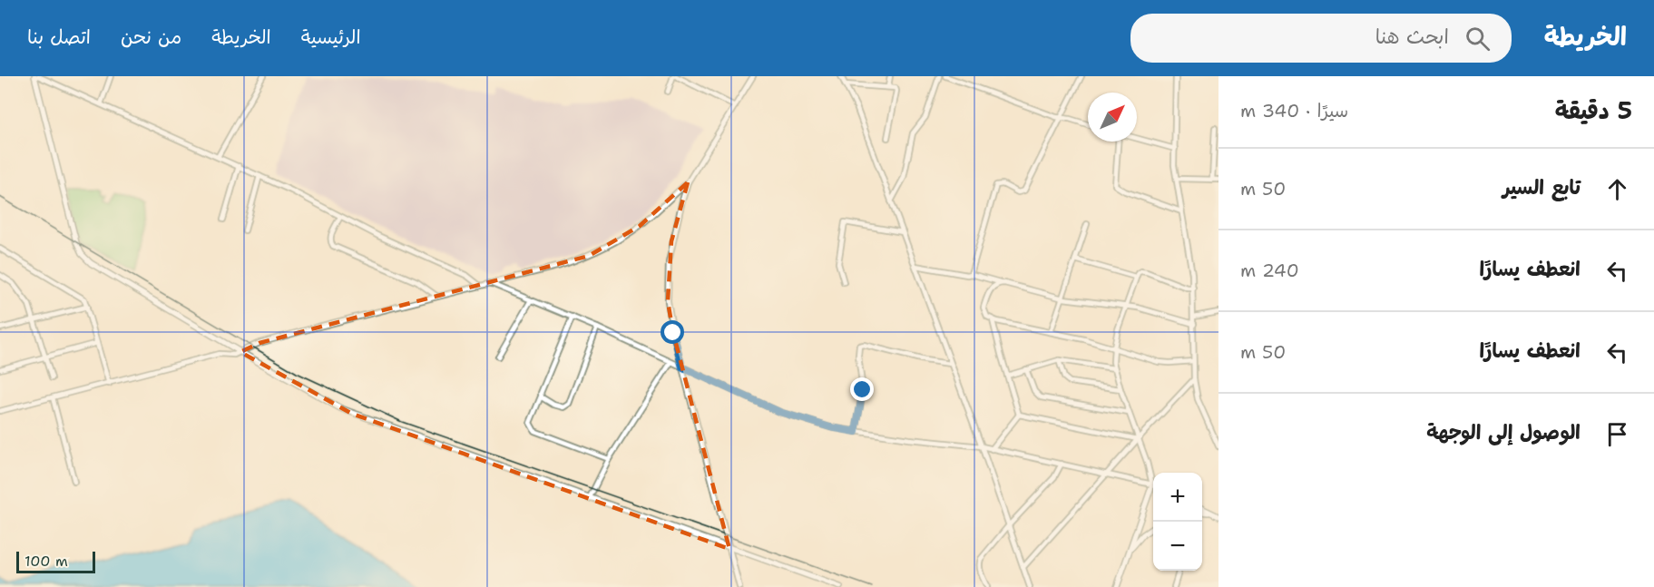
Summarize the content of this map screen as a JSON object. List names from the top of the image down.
{
  "scale_bar": "100 m",
  "north": "top right",
  "page": {
    "header": "الخريطة",
    "search": "ابحث هنا",
    "nav": [
      "الرئيسية",
      "الخريطة",
      "من نحن",
      "اتصل بنا"
    ],
    "heading": ["5 دقيقة", "سيرًا · 340 m"],
    "list": [
      ["تابع السير", "50 m"],
      ["انعطف يسارًا", "240 m"],
      ["انعطف يسارًا", "50 m"],
      "الوصول إلى الوجهة"
    ],
    "map_buttons": ["+", "−"],
    "scale": "100 m"
  }
}
